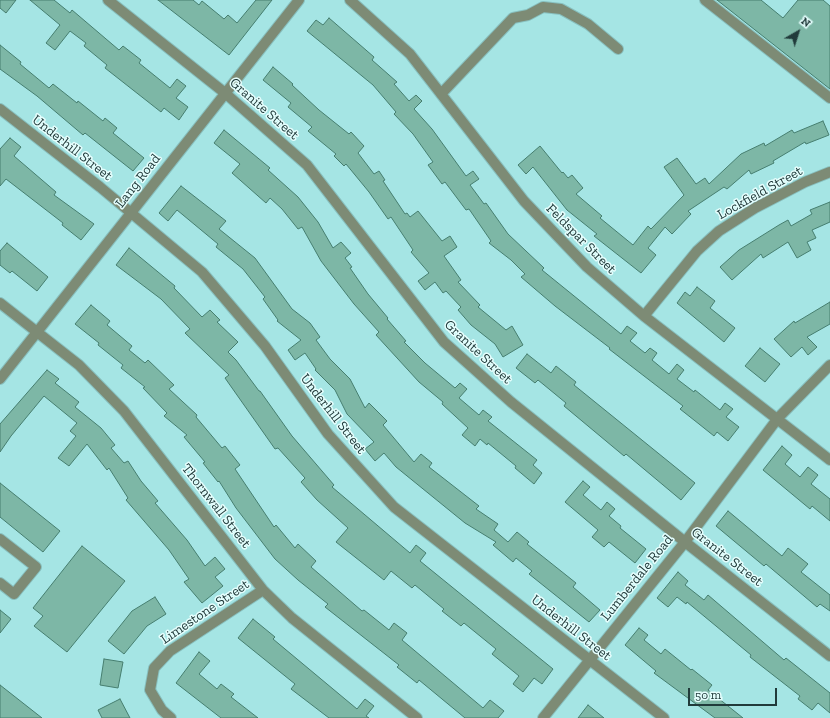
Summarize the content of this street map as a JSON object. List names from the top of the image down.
{
  "streets": {
    "street": [
      "Granite Street",
      "Underhill Street",
      "Lang Road",
      "Lockfield Street",
      "Feldspar Street",
      "Thornwall Street",
      "Lumberdale Road",
      "Limestone Street"
    ]
  },
  "crossings": [
    ["Granite Street", "Lang Road"],
    ["Granite Street", "Lumberdale Road"],
    ["Underhill Street", "Lang Road"],
    ["Underhill Street", "Lumberdale Road"],
    ["Lang Road", "Thornwall Street"],
    ["Lockfield Street", "Feldspar Street"],
    ["Feldspar Street", "Lumberdale Road"],
    ["Thornwall Street", "Limestone Street"]
  ],
  "scale_bar": "50 m",
  "north": "top right"
}
